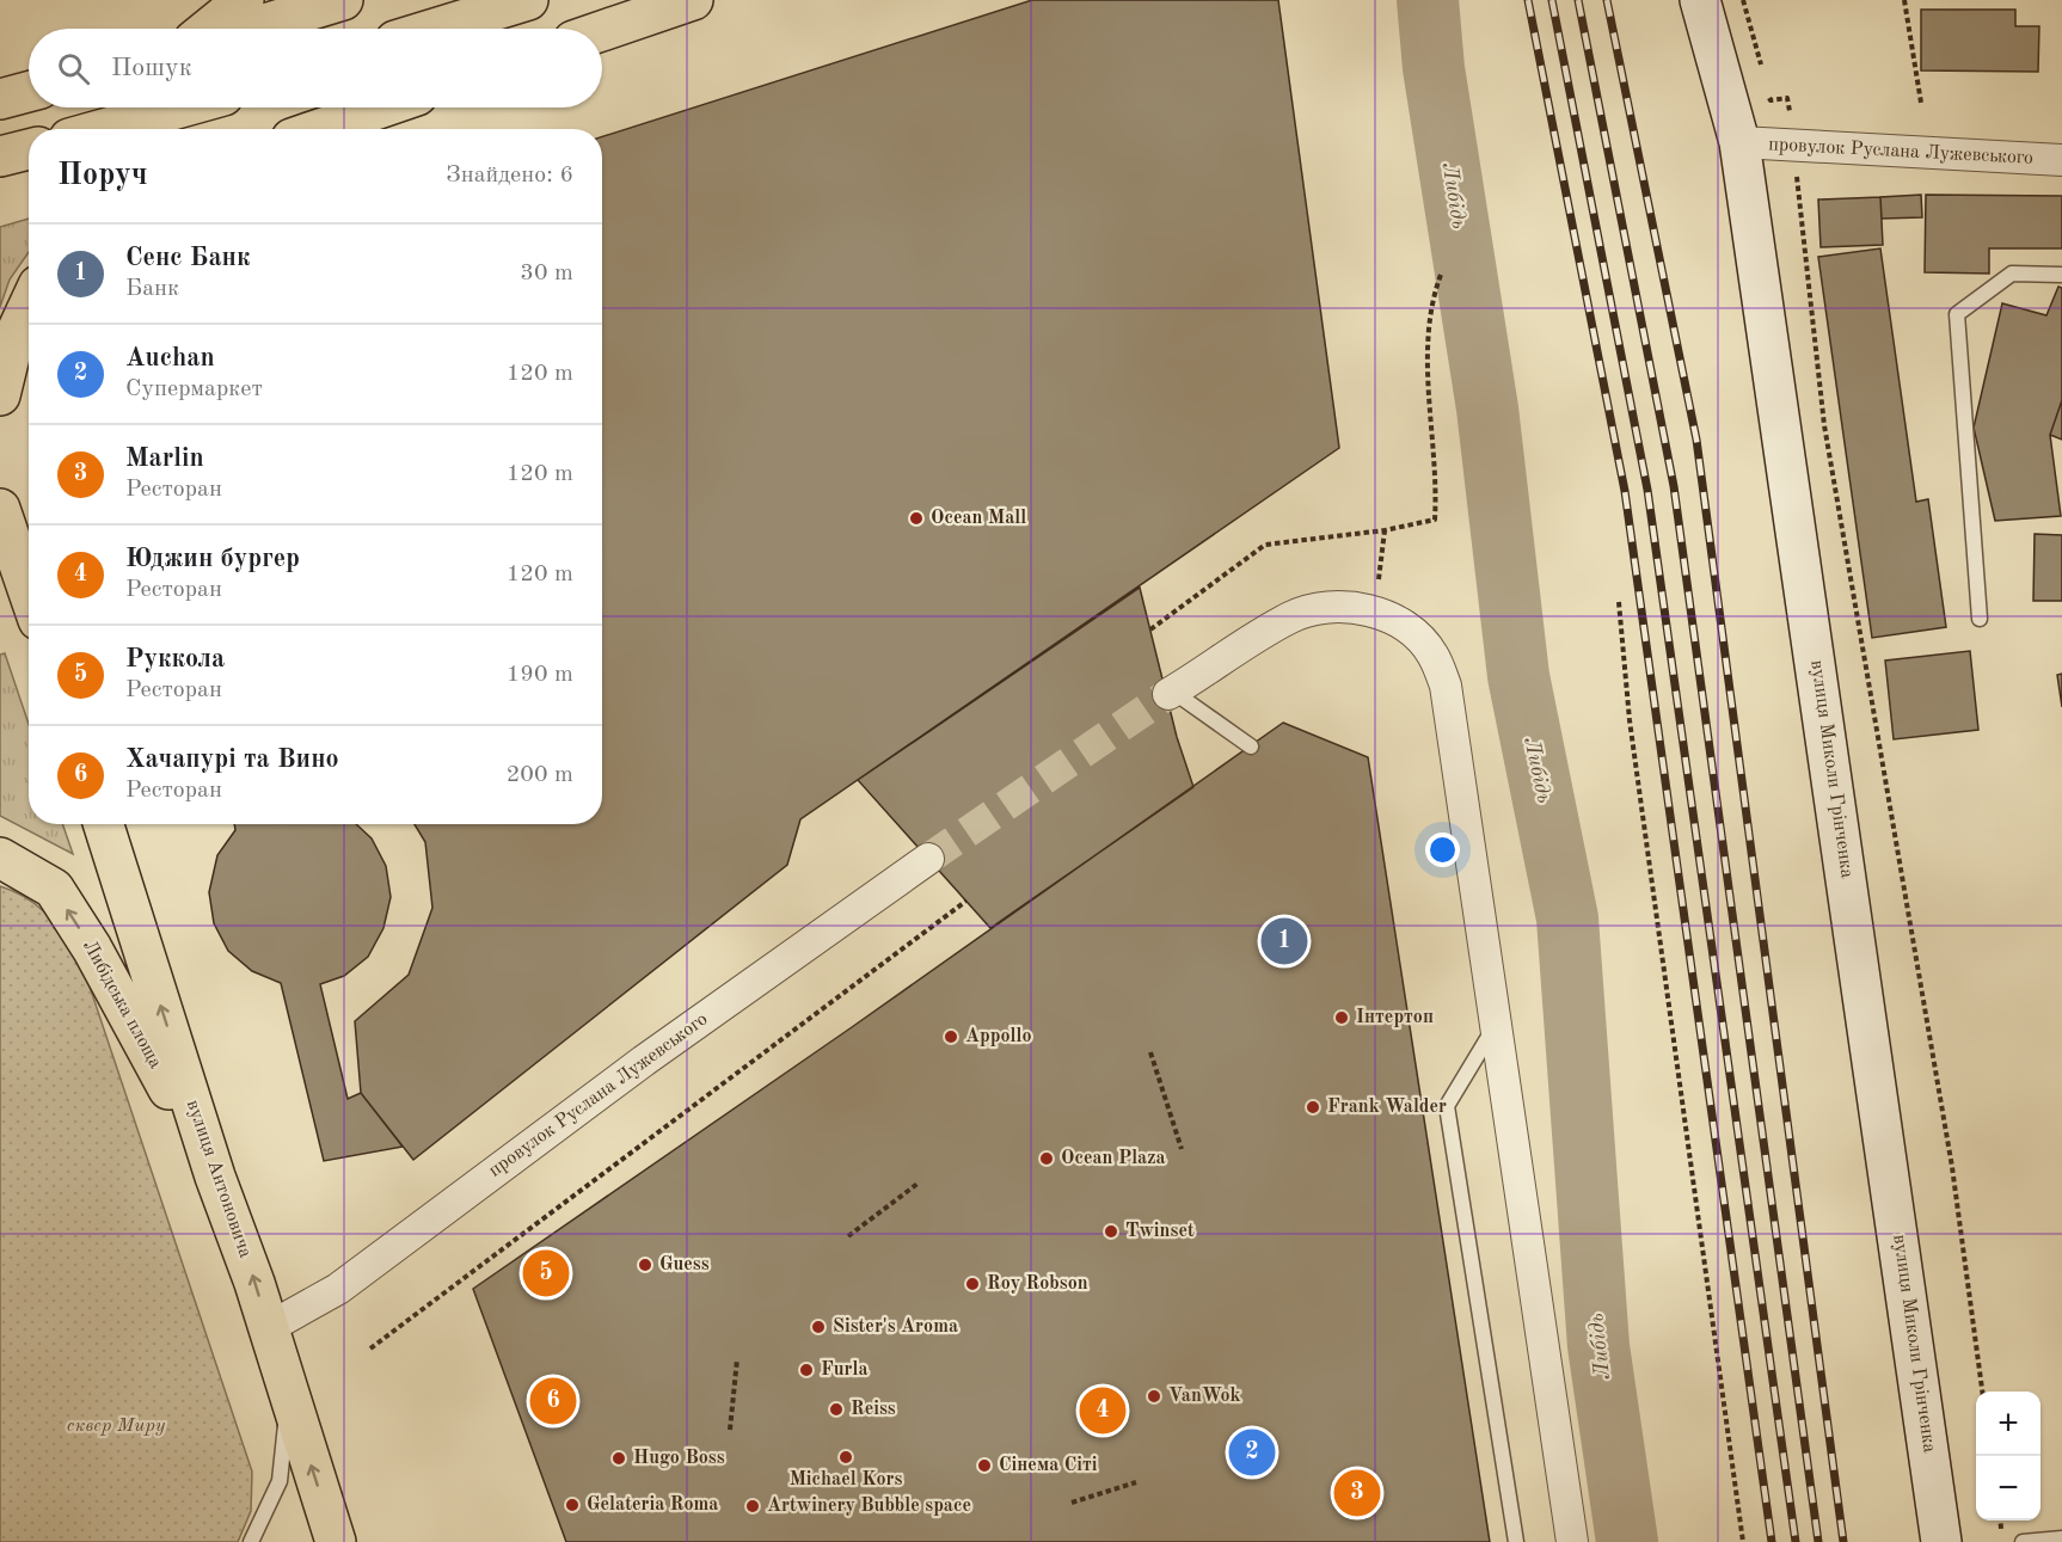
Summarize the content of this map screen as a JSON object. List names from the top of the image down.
{
  "streets": {
    "main road": ["вулиця Миколи Грінченка", "Либідська площа", "вулиця Антоновича"],
    "street": ["провулок Руслана Лужевського"]
  },
  "crossings": [
    ["провулок Руслана Лужевського", "вулиця Миколи Грінченка"],
    ["провулок Руслана Лужевського", "вулиця Антоновича"],
    ["Либідська площа", "вулиця Антоновича"]
  ],
  "one_way": ["Либідська площа", "вулиця Антоновича"],
  "water": ["Либідь"],
  "parks": ["сквер Миру"],
  "places": [
    "Ocean Mall",
    "Інтертоп",
    "Appollo",
    "Frank Walder",
    "Ocean Plaza",
    "Twinset",
    "Guess",
    "Roy Robson",
    "Sister's Aroma",
    "Furla",
    "VanWok",
    "Reiss",
    "Michael Kors",
    "Hugo Boss",
    "Сінема Сіті",
    "Gelateria Roma",
    "Artwinery Bubble space"
  ],
  "page": {
    "search": "Пошук",
    "heading": ["Поруч", "Знайдено: 6"],
    "list": [
      {
        "mark": "1",
        "name": "Сенс Банк",
        "note": "Банк",
        "value": "30 m"
      },
      {
        "mark": "2",
        "name": "Auchan",
        "note": "Супермаркет",
        "value": "120 m"
      },
      {
        "mark": "3",
        "name": "Marlin",
        "note": "Ресторан",
        "value": "120 m"
      },
      {
        "mark": "4",
        "name": "Юджин бургер",
        "note": "Ресторан",
        "value": "120 m"
      },
      {
        "mark": "5",
        "name": "Руккола",
        "note": "Ресторан",
        "value": "190 m"
      },
      {
        "mark": "6",
        "name": "Хачапурі та Вино",
        "note": "Ресторан",
        "value": "200 m"
      }
    ],
    "pins": [
      "1",
      "5",
      "6",
      "4",
      "2",
      "3"
    ],
    "map_buttons": ["+", "−"]
  }
}
